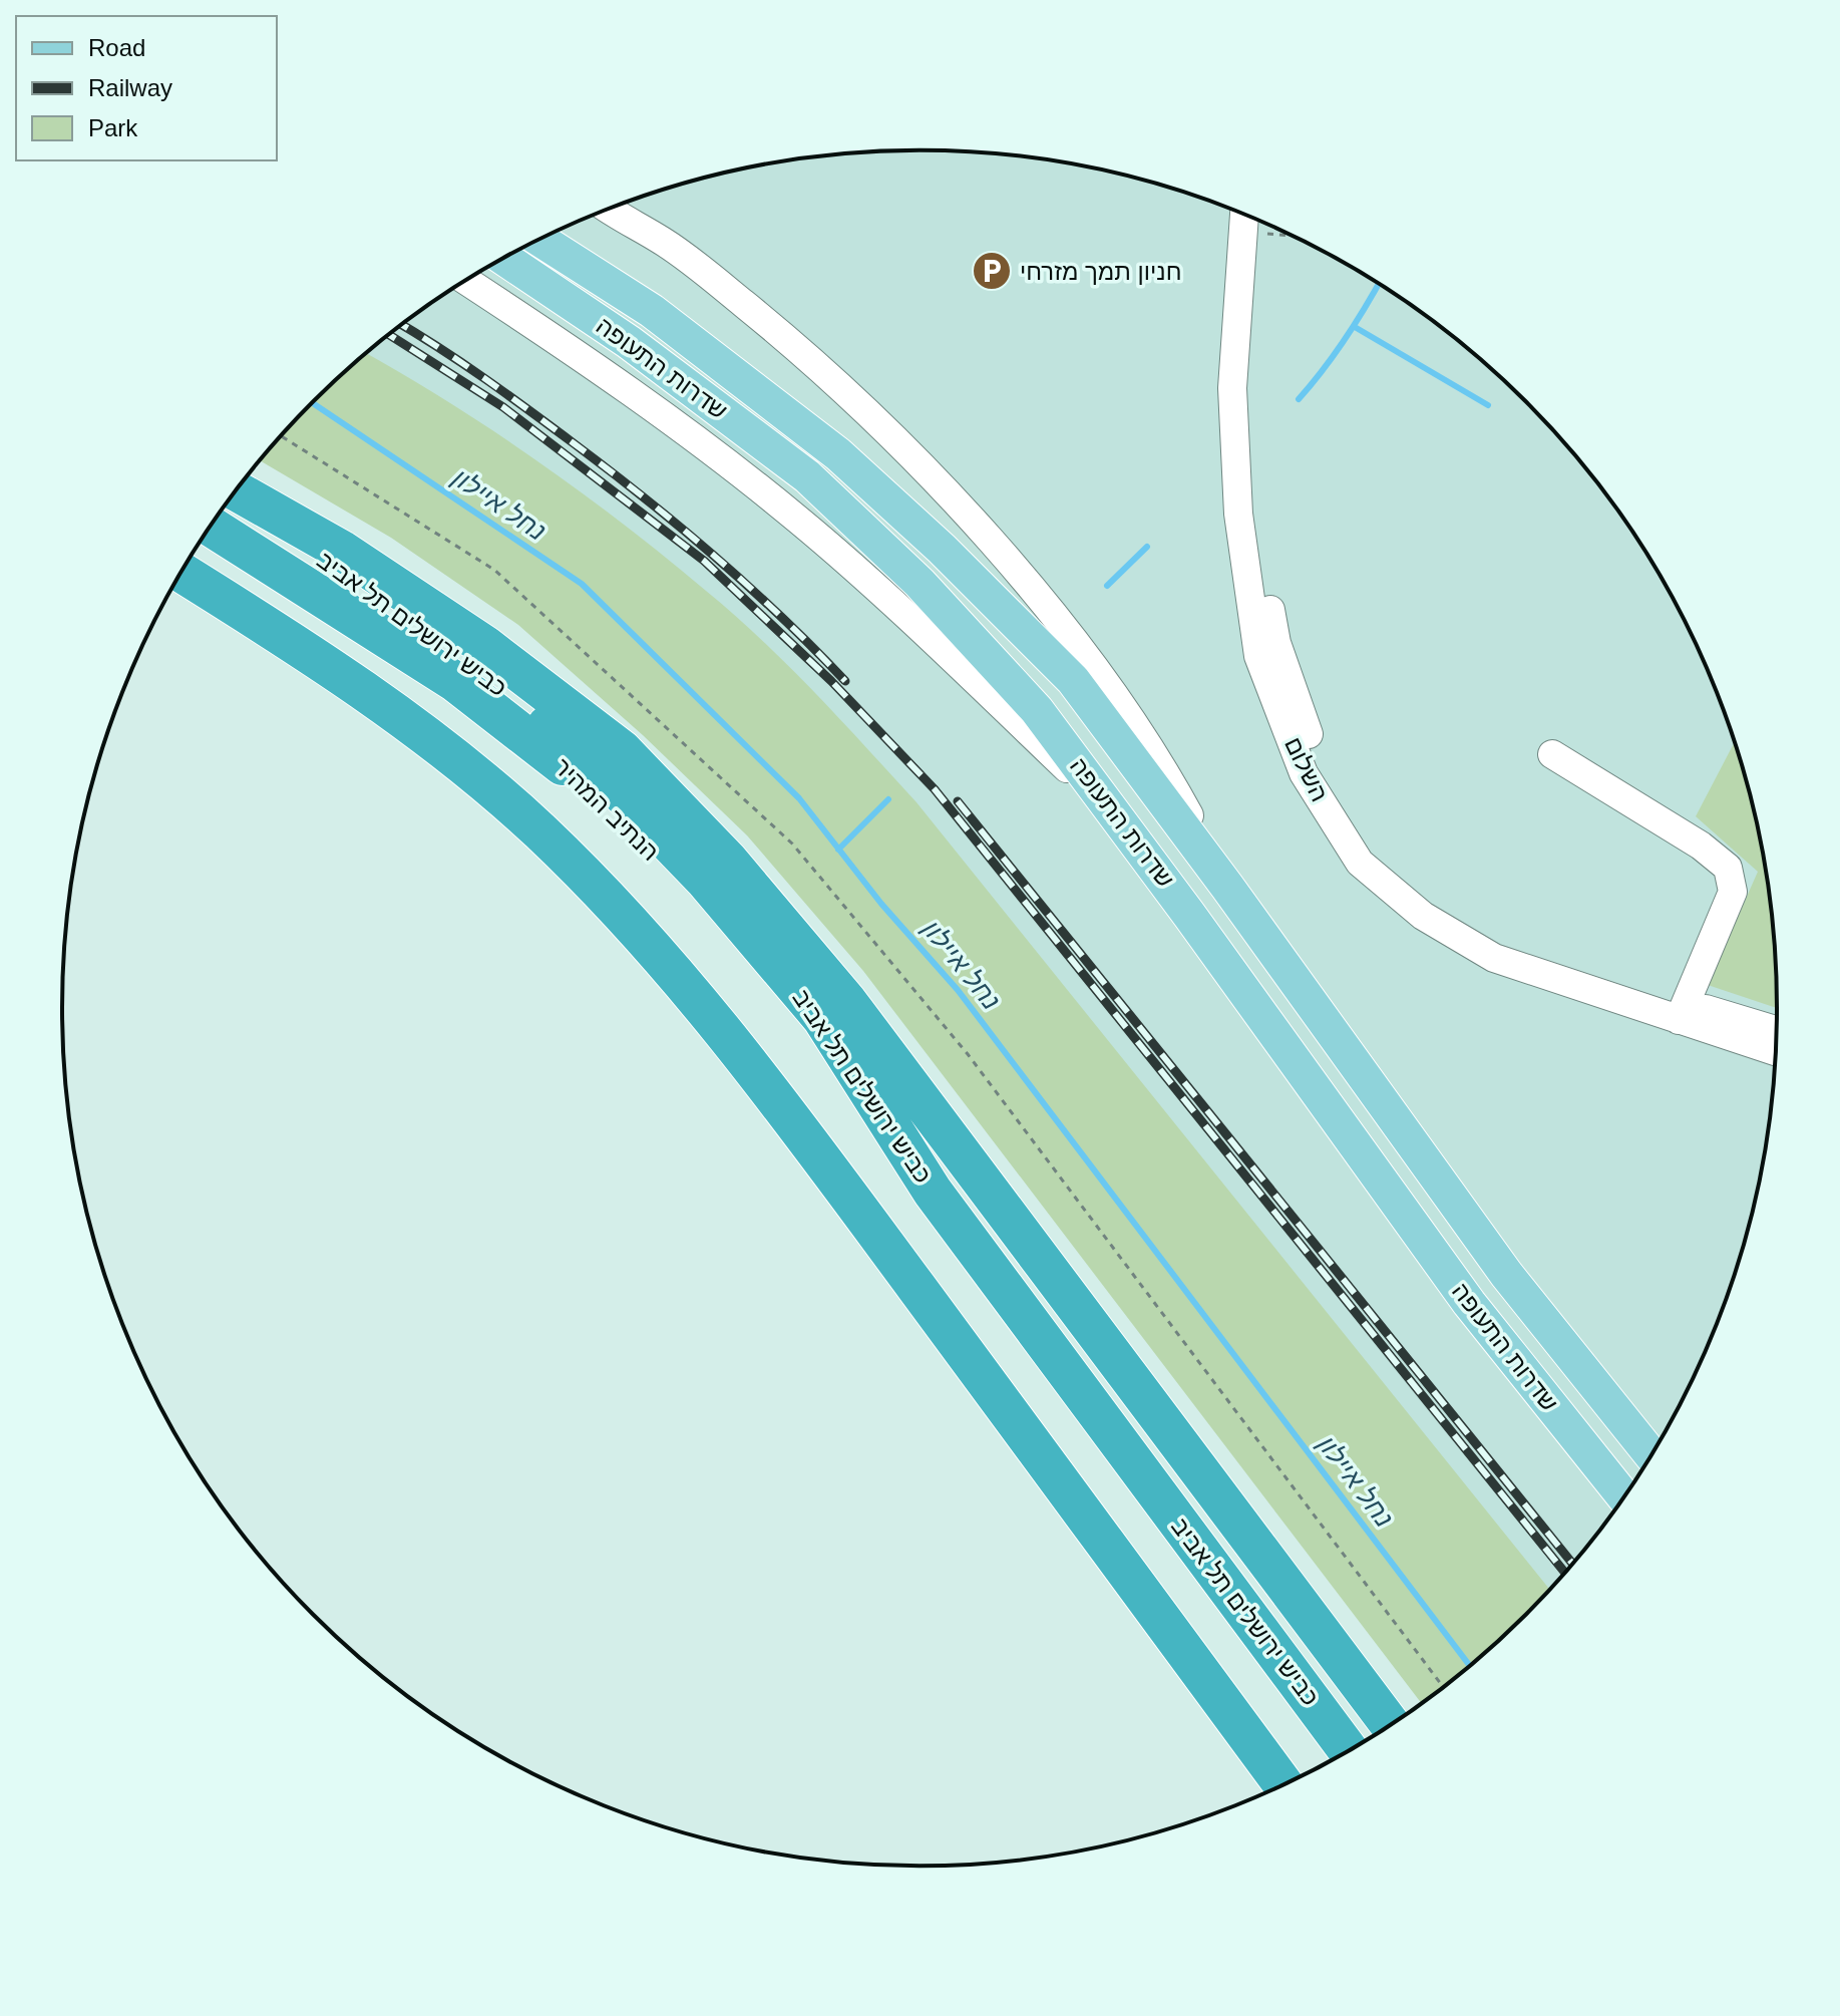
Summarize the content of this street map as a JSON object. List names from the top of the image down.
{
  "streets": {
    "highway": ["כביש ירושלים תל אביב", "הנתיב המהיר"],
    "main road": ["שדרות התעופה"],
    "street": ["השלום"]
  },
  "crossings": [
    ["כביש ירושלים תל אביב", "הנתיב המהיר"]
  ],
  "water": ["נחל איילון"],
  "places": {
    "parking": ["חניון תמך מזרחי"]
  },
  "legend": ["Road", "Railway", "Park"]
}
